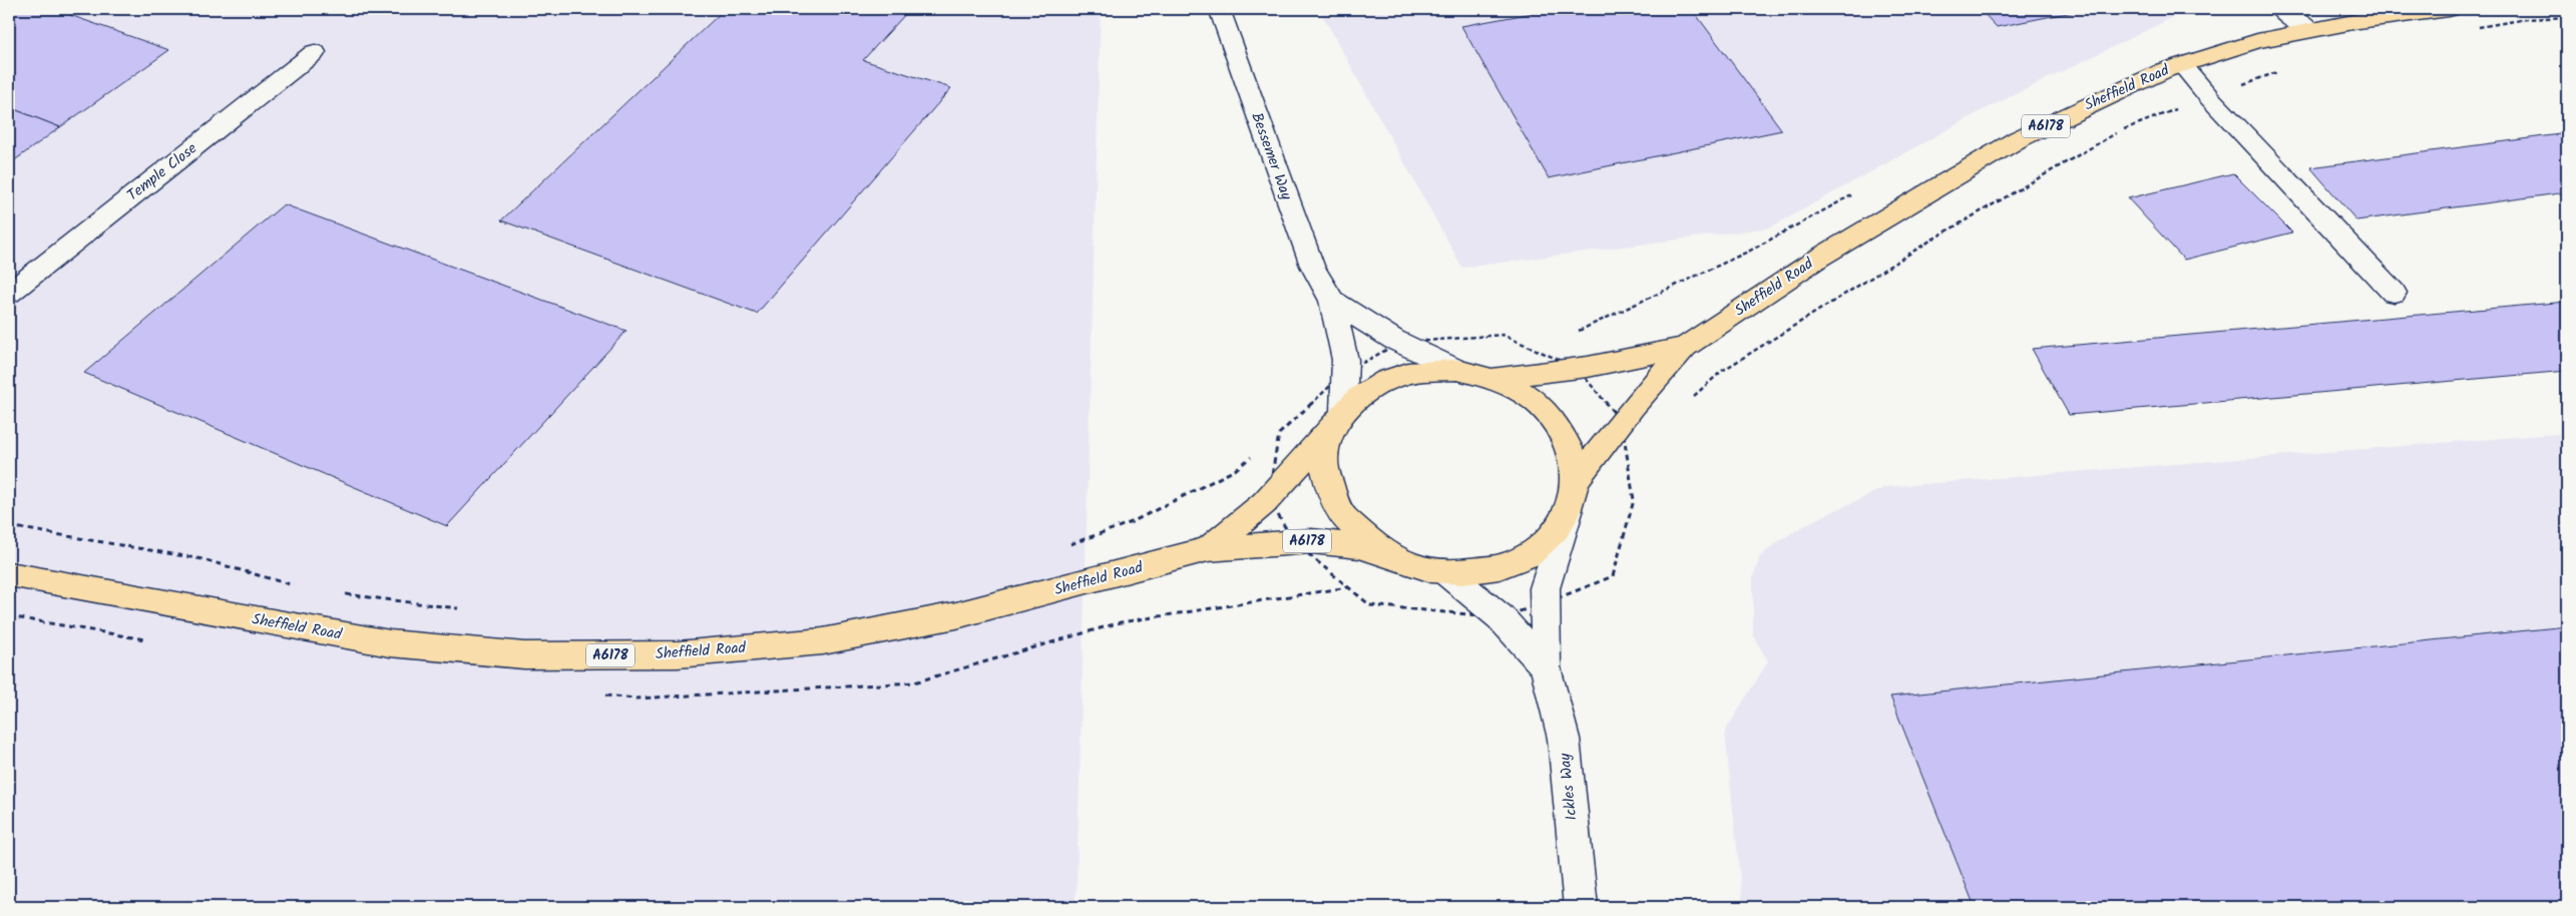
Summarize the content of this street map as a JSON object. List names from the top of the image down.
{
  "streets": {
    "main road": ["Sheffield Road", "A6178"],
    "street": ["Bessemer Way", "Temple Close", "Ickles Way"]
  },
  "crossings": [
    ["Sheffield Road", "Bessemer Way"]
  ]
}
